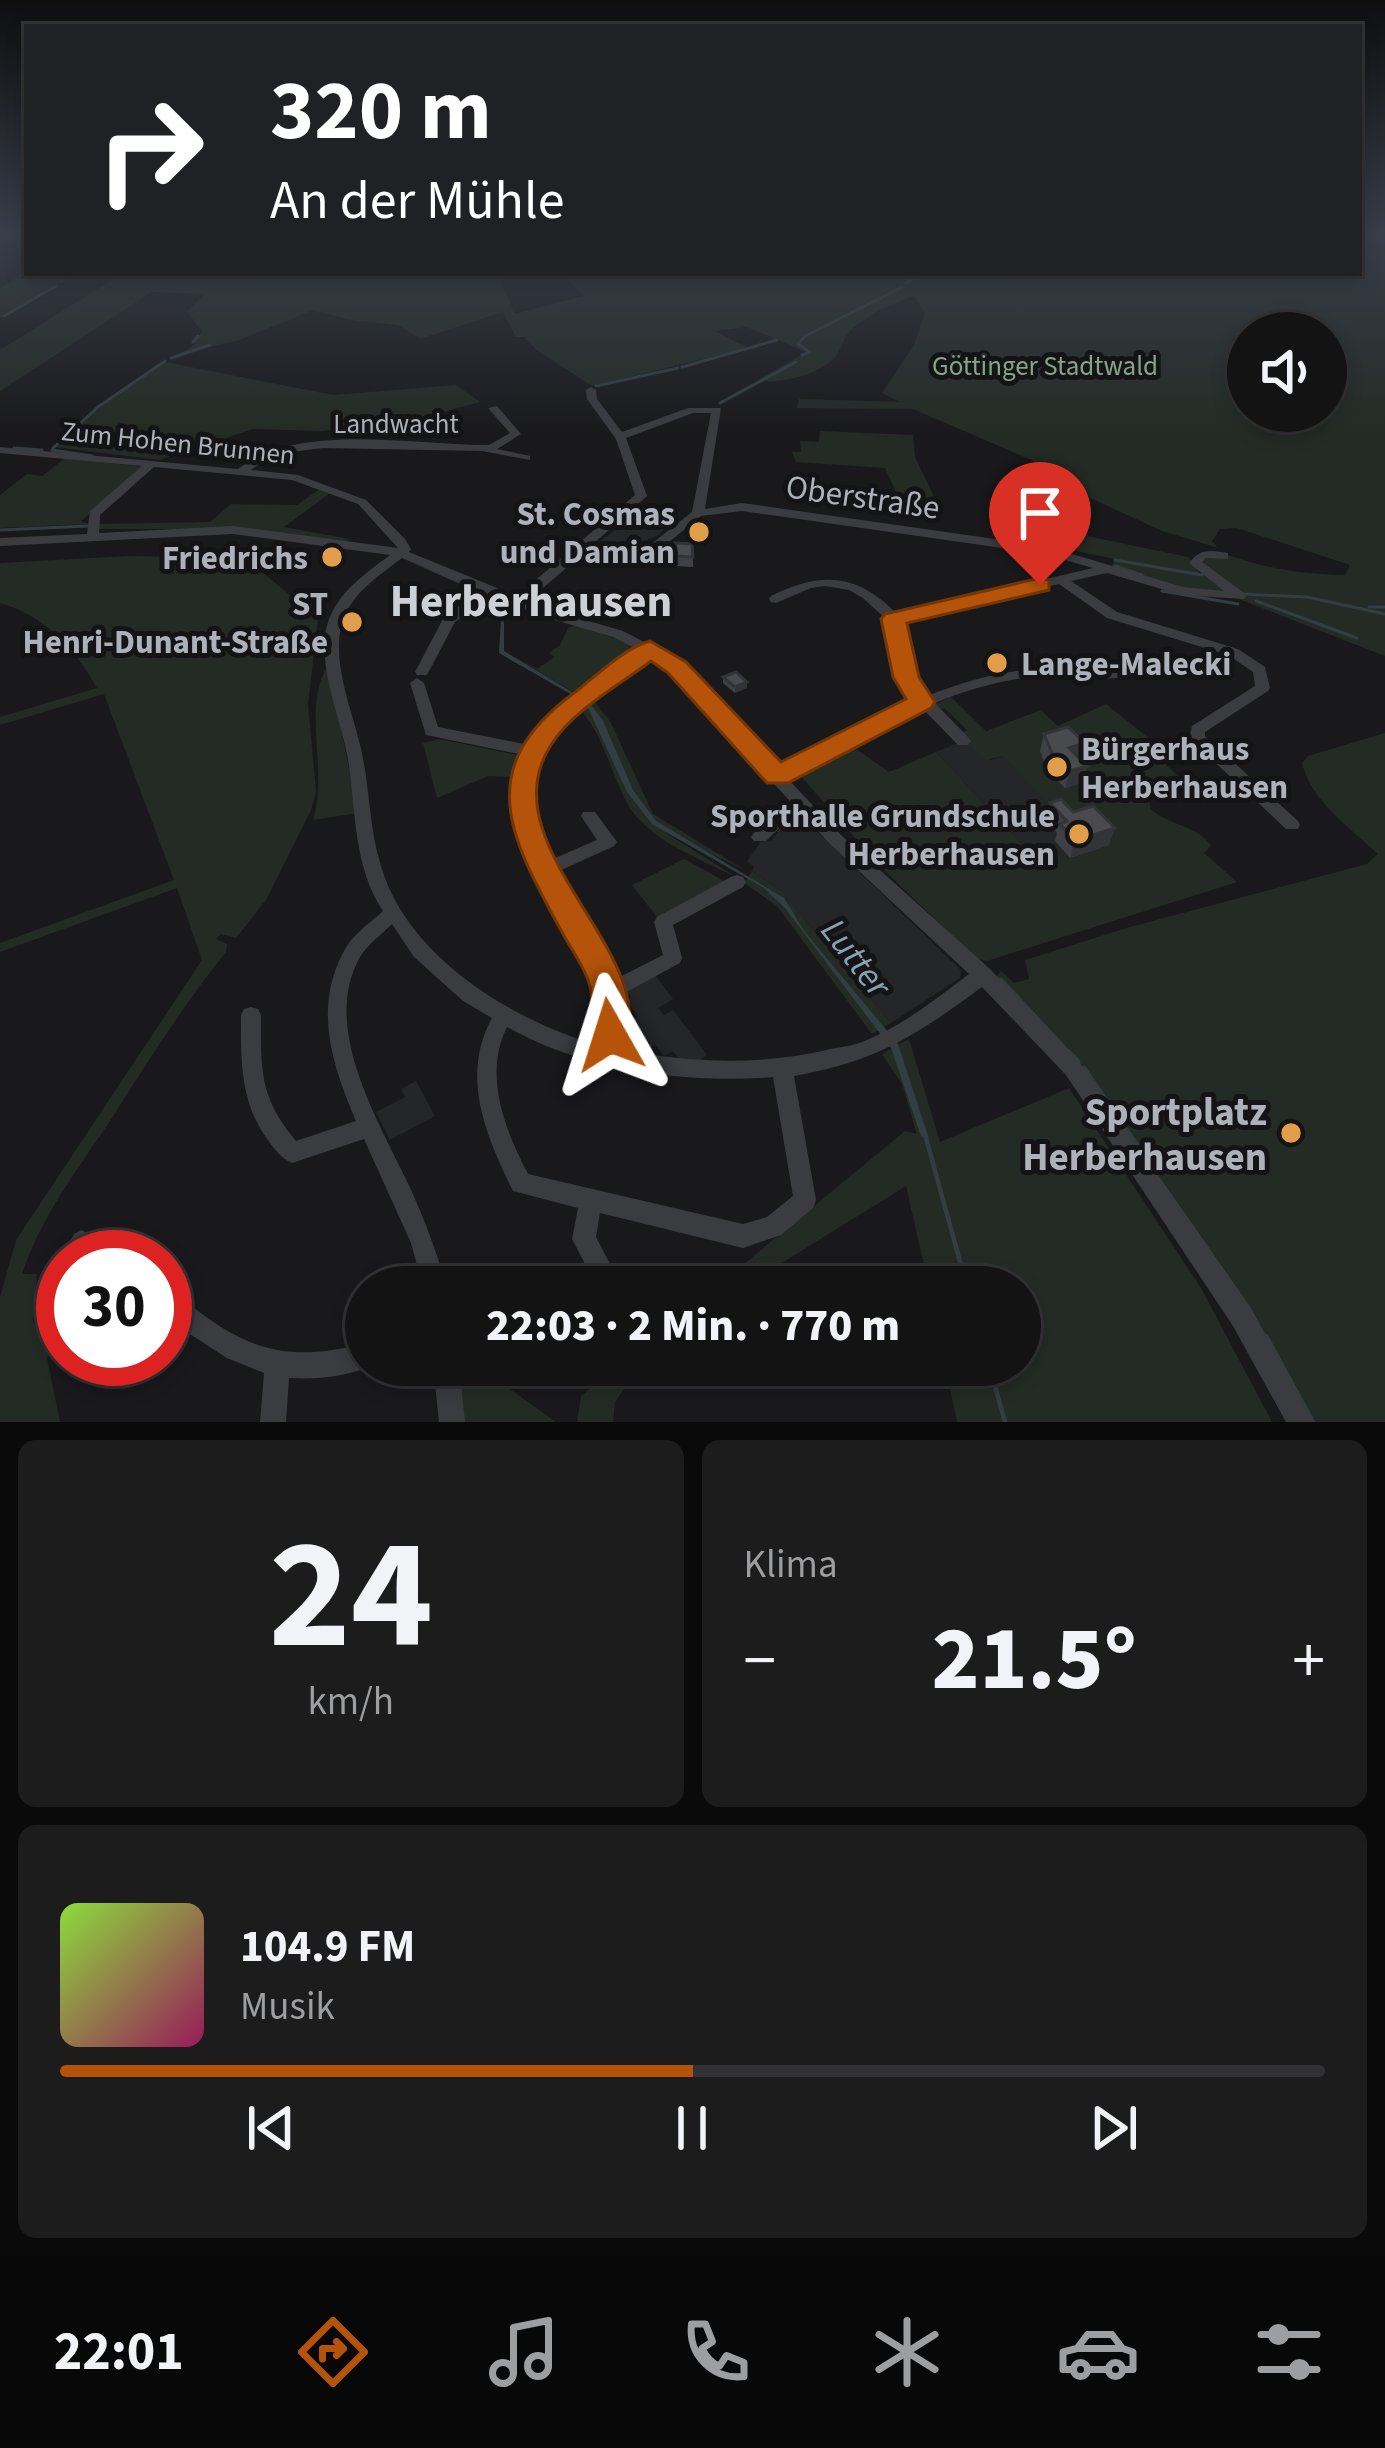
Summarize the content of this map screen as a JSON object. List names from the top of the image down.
{
  "streets": {
    "street": ["Landwacht", "Zum Hohen Brunnen", "Oberstraße"]
  },
  "crossings": [
    ["Landwacht", "Zum Hohen Brunnen"]
  ],
  "districts": ["Herberhausen"],
  "water": ["Lutter"],
  "parks": ["Göttinger Stadtwald"],
  "places": [
    "St. Cosmas und Damian",
    "Friedrichs",
    "ST Henri-Dunant-Straße",
    "Lange-Malecki",
    "Bürgerhaus Herberhausen",
    "Sporthalle Grundschule Herberhausen",
    "Sportplatz Herberhausen"
  ],
  "page": {
    "turn": ["320 m", "An der Mühle"],
    "limit": "30",
    "trip": "22:03 · 2 Min. · 770 m",
    "tile": [
      ["24", "km/h"],
      "Klima"
    ],
    "heat": ["−", "21.5°", "+"],
    "song": ["104.9 FM", "Musik"],
    "tabs": "22:01"
  }
}
